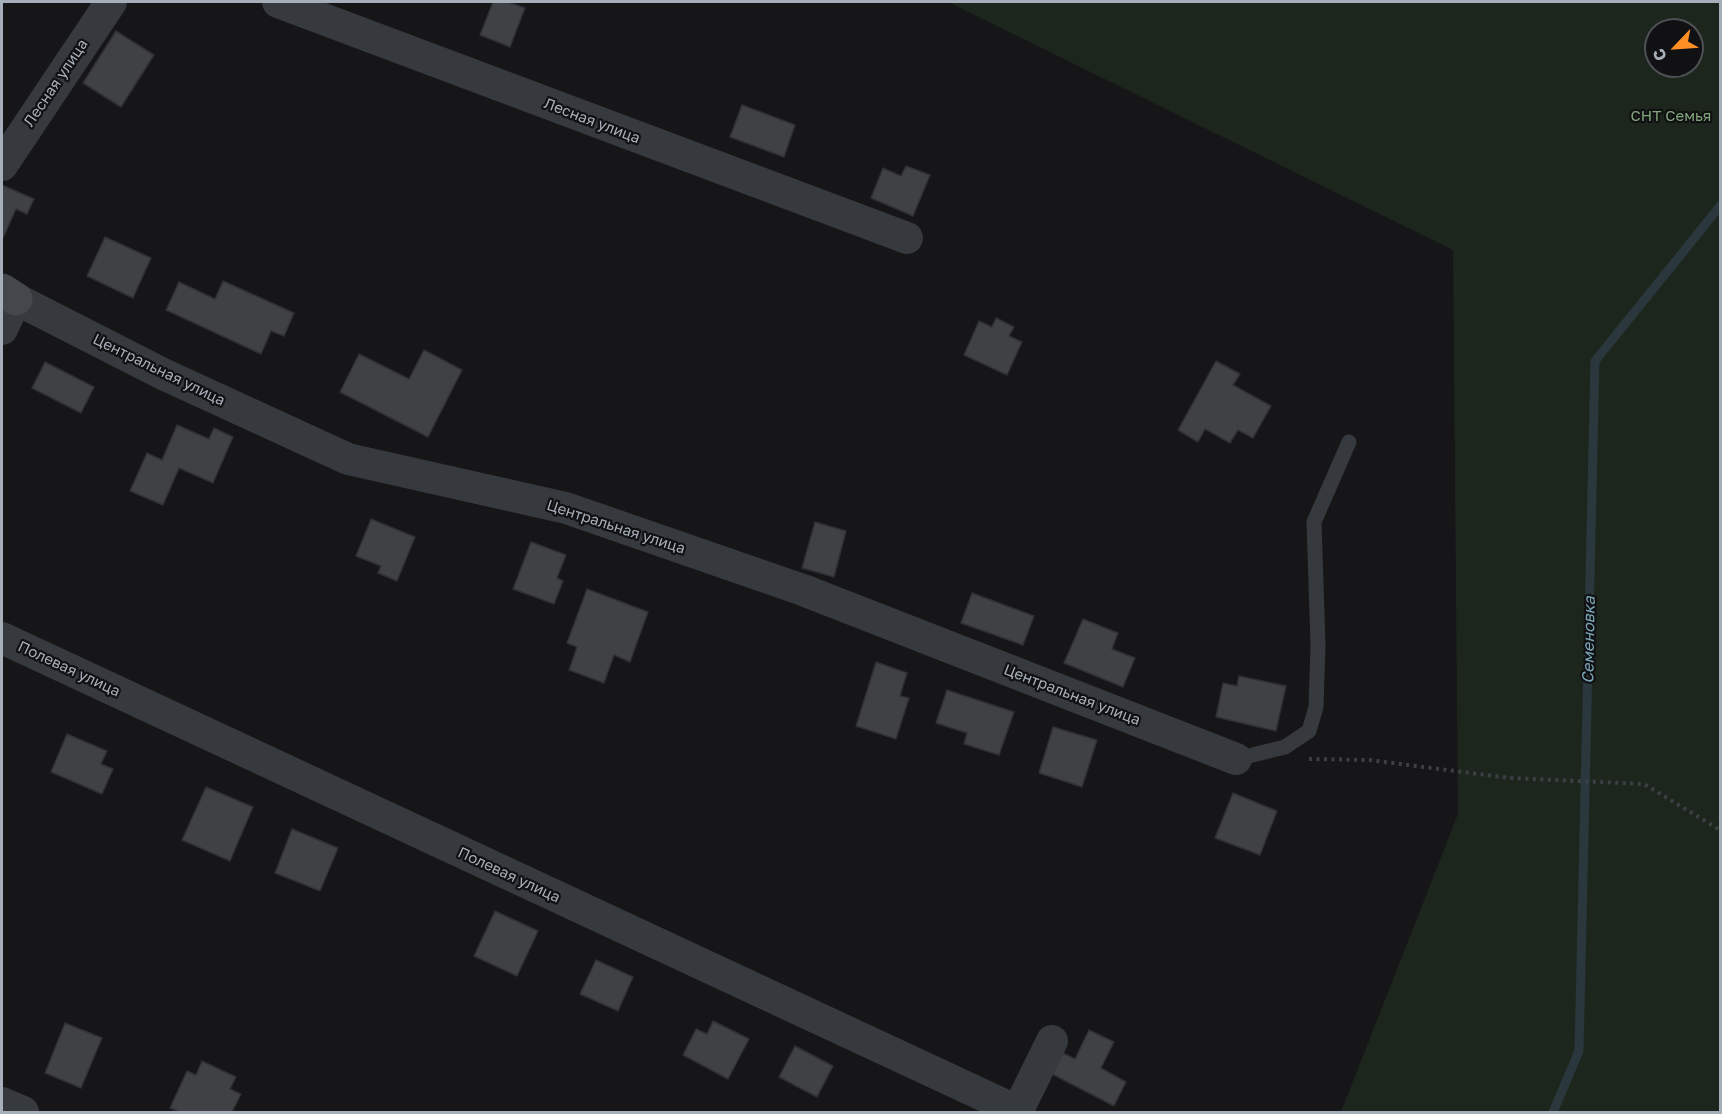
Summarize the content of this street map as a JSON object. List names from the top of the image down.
{
  "streets": {
    "street": ["Лесная улица", "Центральная улица", "Полевая улица"]
  },
  "water": ["Семеновка"],
  "parks": ["СНТ Семья"],
  "north": "bottom left"
}
